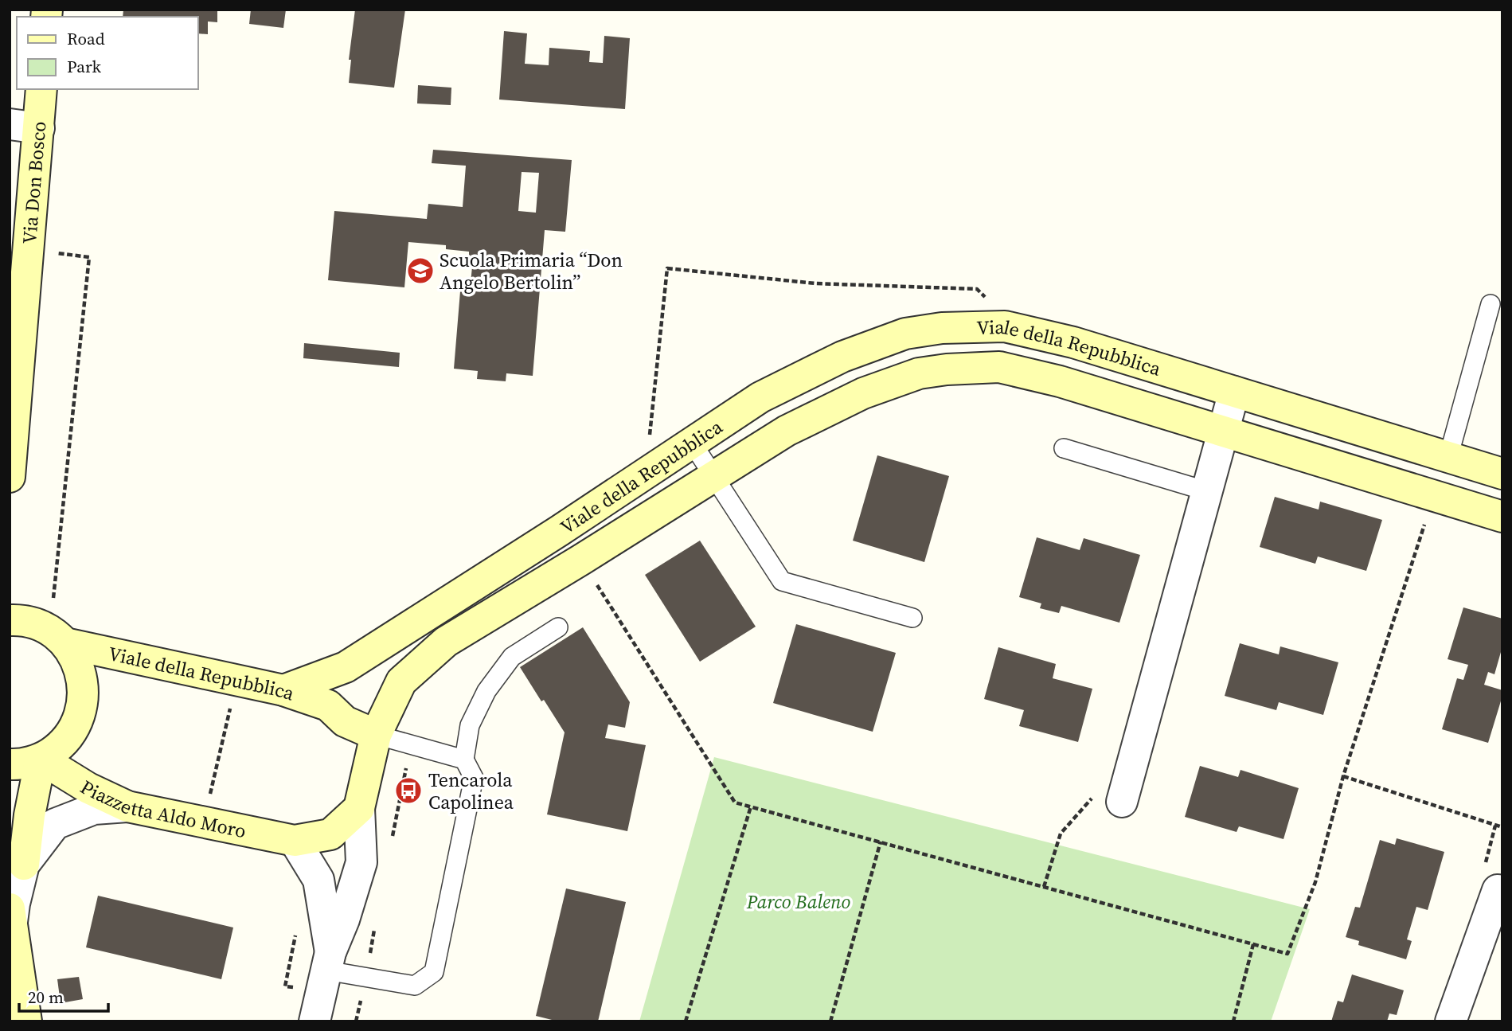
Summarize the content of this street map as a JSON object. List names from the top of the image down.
{
  "streets": {
    "street": ["Via Don Bosco", "Viale della Repubblica", "Piazzetta Aldo Moro"]
  },
  "parks": ["Parco Baleno"],
  "places": {
    "school or university": ["Scuola Primaria “Don Angelo Bertolin”"],
    "bus stop": ["Tencarola Capolinea"]
  },
  "legend": ["Road", "Park"],
  "scale_bar": "20 m"
}
